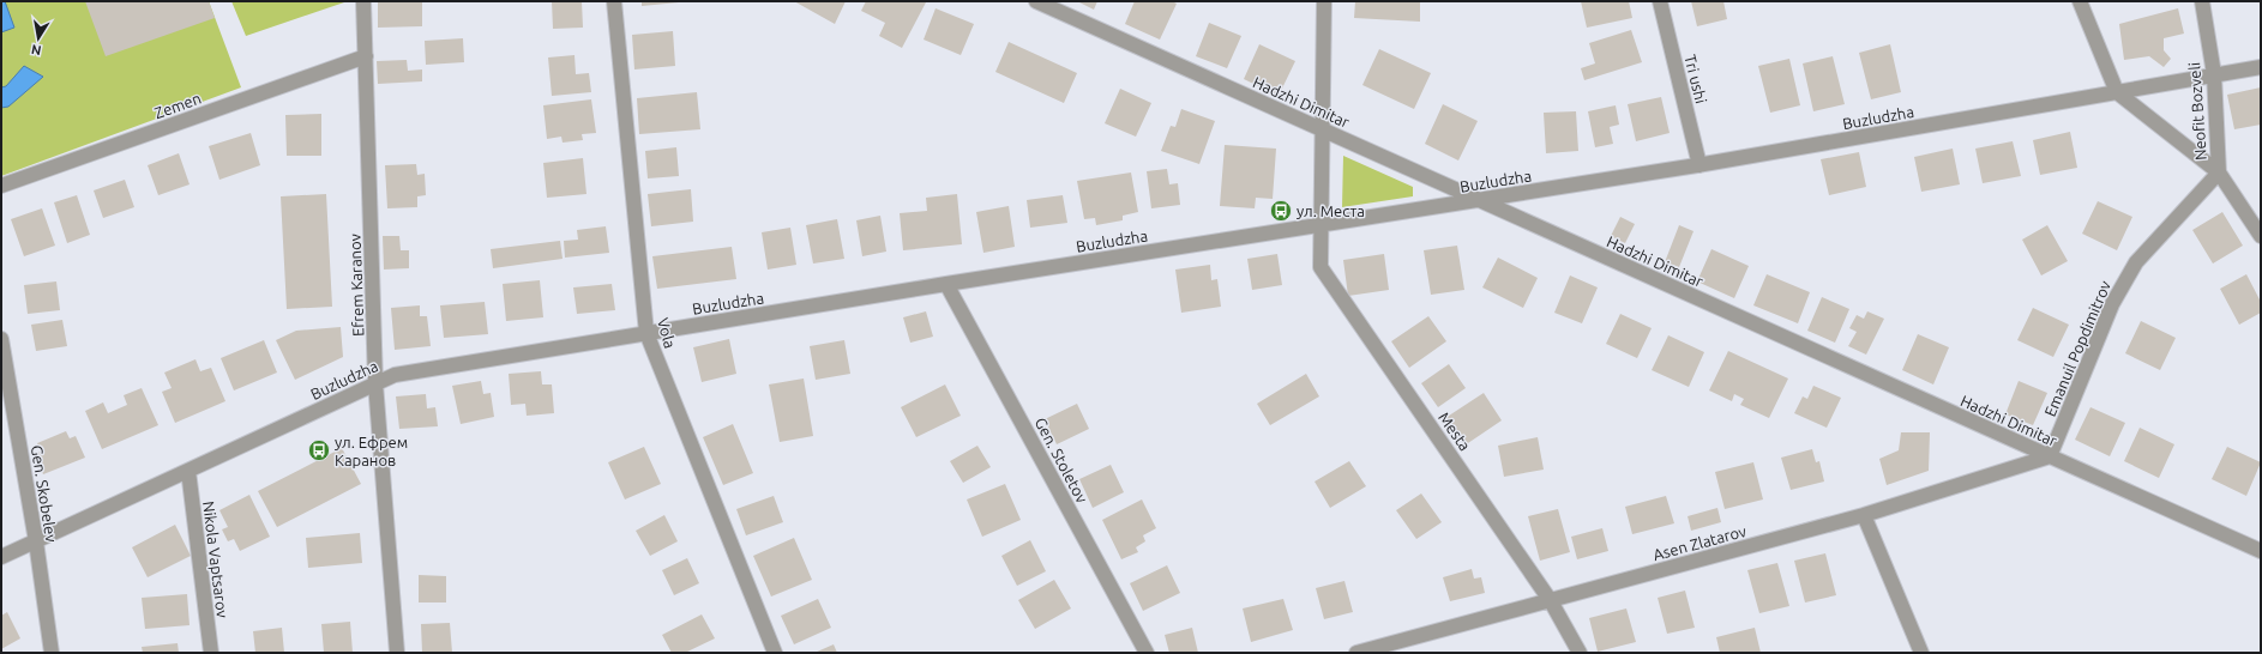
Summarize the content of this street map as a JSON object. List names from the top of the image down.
{
  "streets": {
    "street": [
      "Tri ushi",
      "Hadzhi Dimitar",
      "Zemen",
      "Neofit Bozveli",
      "Buzludzha",
      "Efrem Karanov",
      "Vola",
      "Emanuil Popdimitrov",
      "Mesta",
      "Gen. Stoletov",
      "Gen. Skobelev",
      "Asen Zlatarov",
      "Nikola Vaptsarov"
    ]
  },
  "crossings": [
    ["Tri ushi", "Buzludzha"],
    ["Hadzhi Dimitar", "Buzludzha"],
    ["Hadzhi Dimitar", "Emanuil Popdimitrov"],
    ["Hadzhi Dimitar", "Mesta"],
    ["Hadzhi Dimitar", "Asen Zlatarov"],
    ["Zemen", "Efrem Karanov"],
    ["Neofit Bozveli", "Buzludzha"],
    ["Neofit Bozveli", "Emanuil Popdimitrov"],
    ["Buzludzha", "Efrem Karanov"],
    ["Buzludzha", "Vola"],
    ["Buzludzha", "Mesta"],
    ["Buzludzha", "Gen. Stoletov"],
    ["Buzludzha", "Gen. Skobelev"],
    ["Buzludzha", "Nikola Vaptsarov"],
    ["Emanuil Popdimitrov", "Asen Zlatarov"],
    ["Mesta", "Asen Zlatarov"]
  ],
  "places": {
    "bus stop": ["ул. Места", "ул. Ефрем Каранов"]
  },
  "north": "bottom"
}
